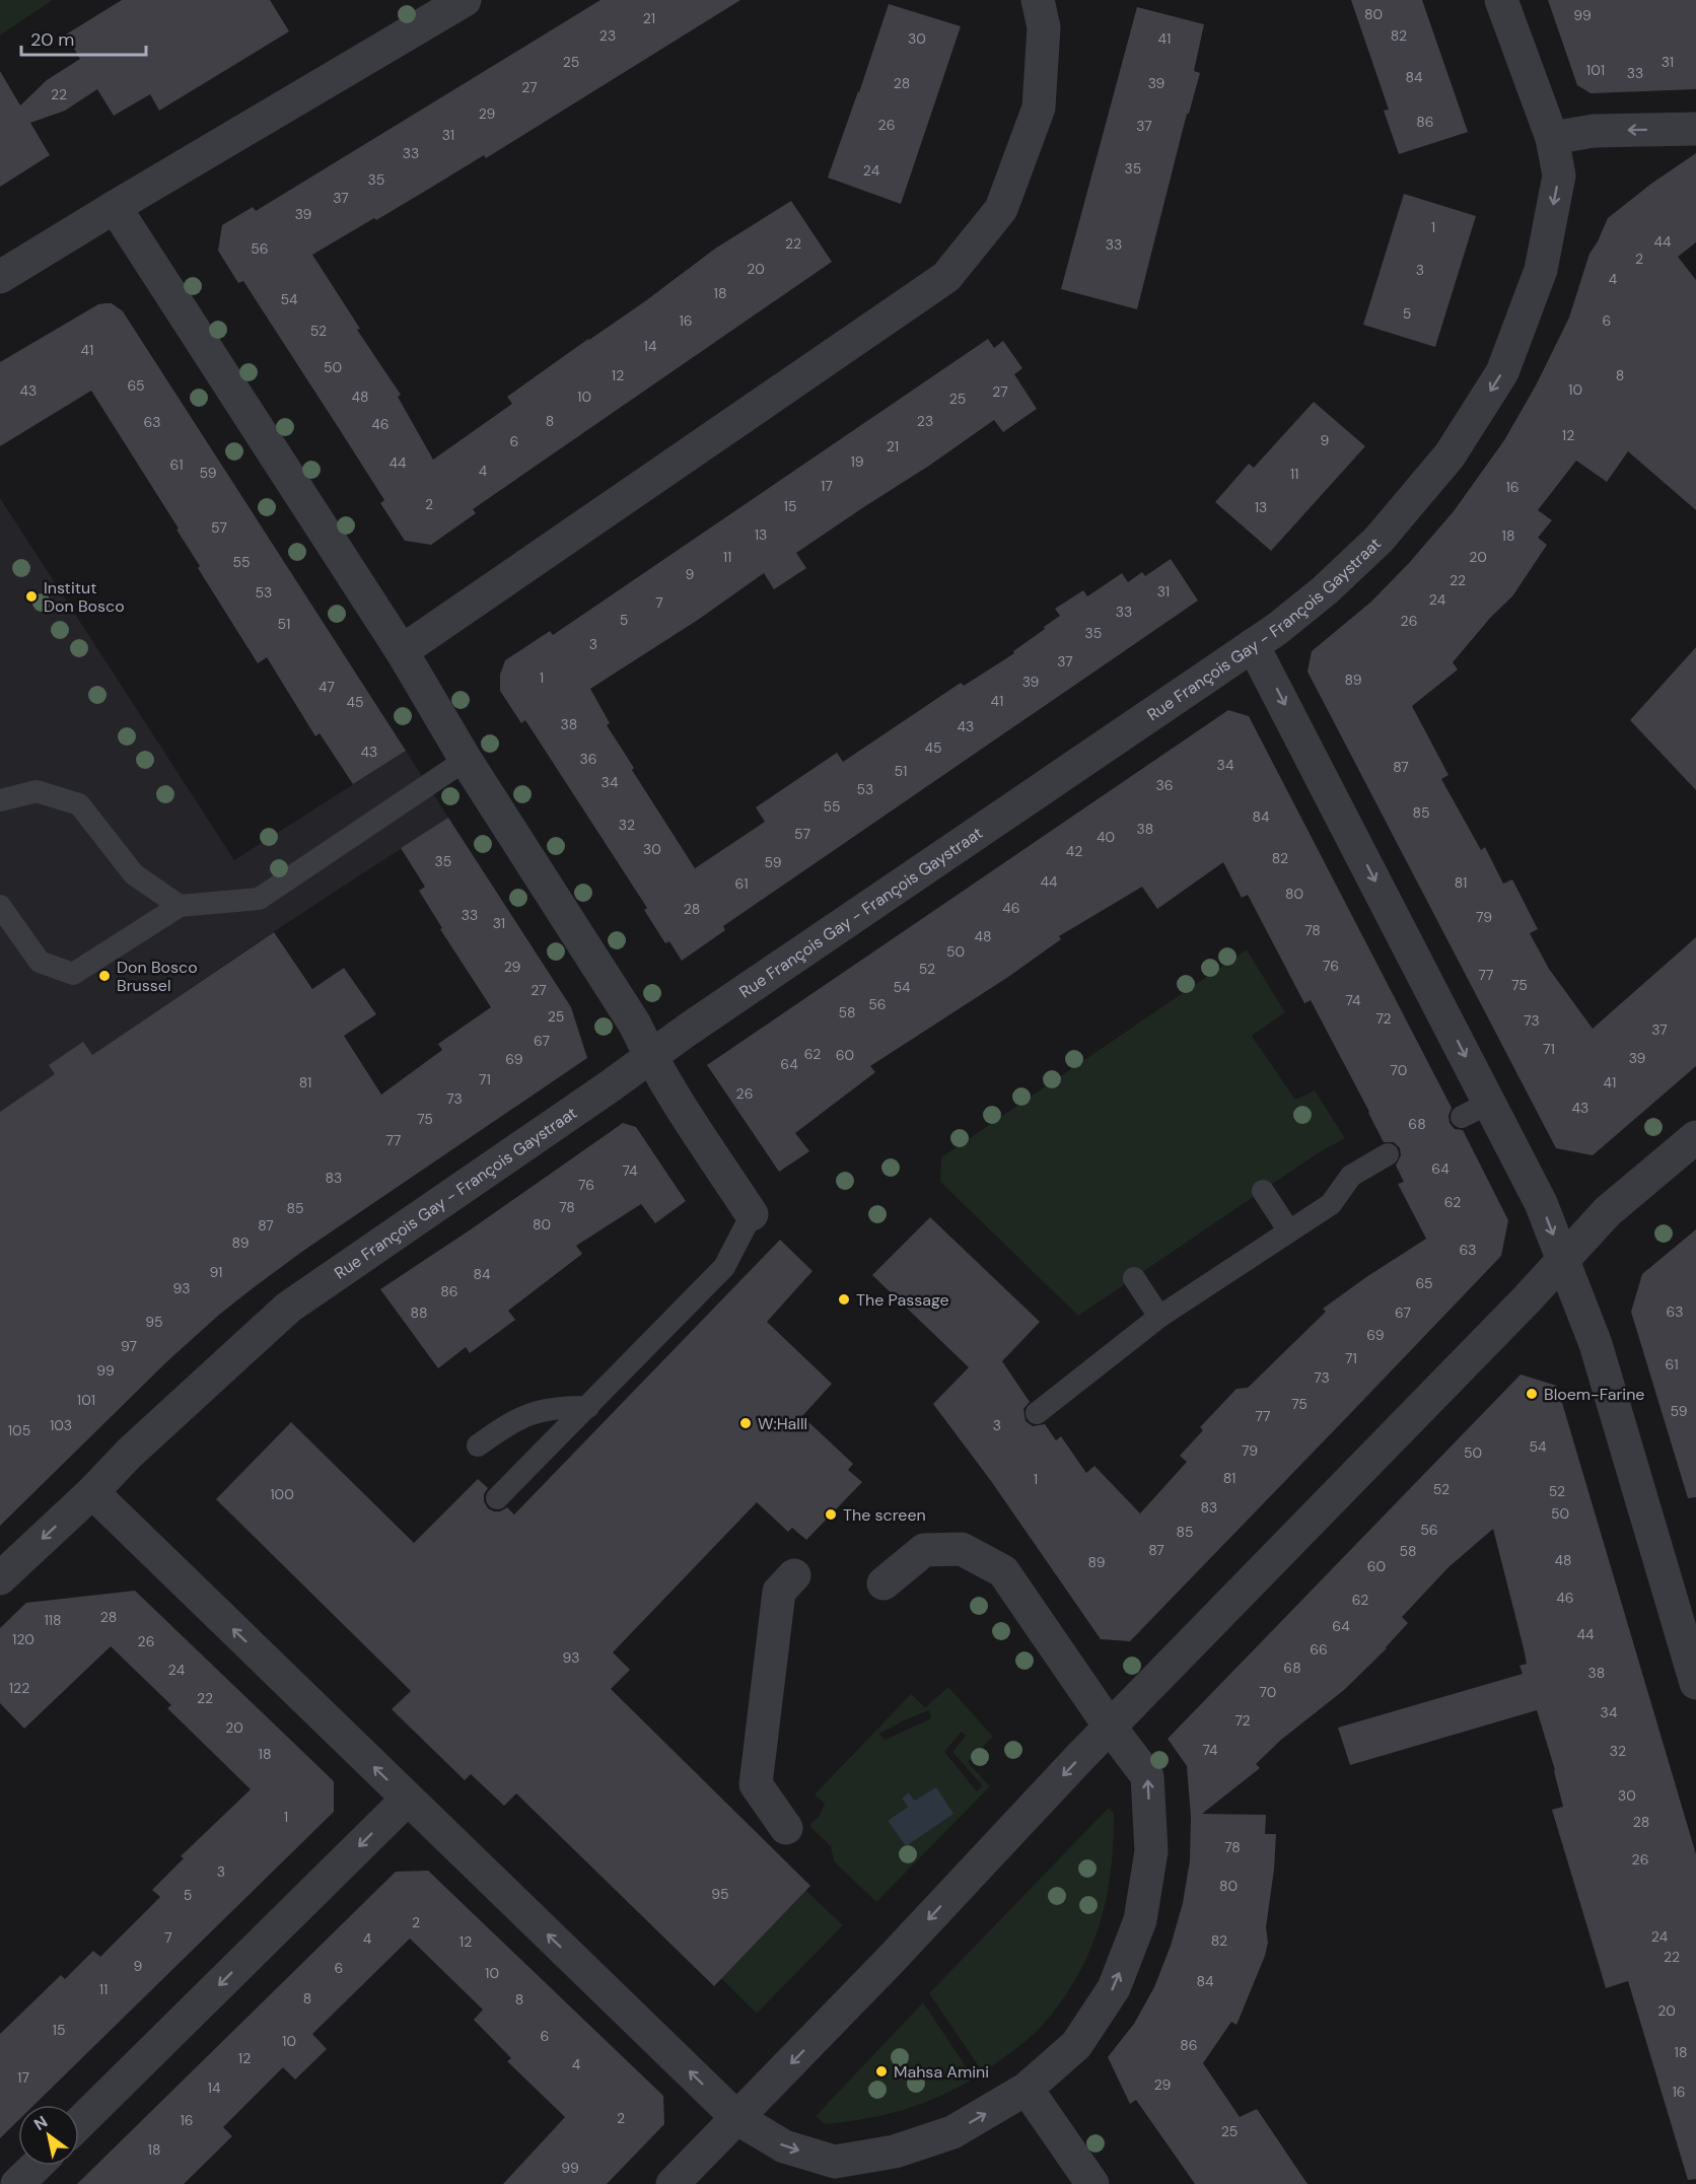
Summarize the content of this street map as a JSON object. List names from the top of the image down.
{
  "streets": {
    "street": ["Rue François Gay - François Gaystraat"]
  },
  "places": [
    "Institut Don Bosco",
    "Don Bosco Brussel",
    "The Passage",
    "Bloem-Farine",
    "W:Halll",
    "The screen",
    "Mahsa Amini"
  ],
  "house_numbers": [
    "80",
    "99",
    "21",
    "23",
    "82",
    "30",
    "41",
    "25",
    "31",
    "101",
    "33",
    "84",
    "28",
    "39",
    "27",
    "22",
    "29",
    "86",
    "26",
    "37",
    "31",
    "33",
    "35",
    "24",
    "35",
    "37",
    "39",
    "1",
    "44",
    "22",
    "33",
    "56",
    "2",
    "20",
    "3",
    "4",
    "18",
    "54",
    "5",
    "16",
    "6",
    "52",
    "14",
    "41",
    "50",
    "12",
    "8",
    "65",
    "10",
    "43",
    "27",
    "48",
    "10",
    "25",
    "8",
    "23",
    "63",
    "46",
    "12",
    "9",
    "6",
    "21",
    "19",
    "44",
    "61",
    "4",
    "59",
    "11",
    "17",
    "16",
    "2",
    "15",
    "13",
    "57",
    "13",
    "18",
    "11",
    "20",
    "55",
    "9",
    "22",
    "31",
    "53",
    "24",
    "7",
    "33",
    "5",
    "26",
    "51",
    "35",
    "3",
    "37",
    "1",
    "89",
    "39",
    "47",
    "41",
    "45",
    "38",
    "43",
    "45",
    "43",
    "36",
    "34",
    "87",
    "51",
    "34",
    "36",
    "53",
    "55",
    "85",
    "84",
    "32",
    "38",
    "57",
    "40",
    "30",
    "42",
    "82",
    "35",
    "59",
    "44",
    "81",
    "61",
    "80",
    "46",
    "28",
    "33",
    "79",
    "31",
    "78",
    "48",
    "50",
    "76",
    "29",
    "52",
    "77",
    "75",
    "54",
    "27",
    "74",
    "56",
    "58",
    "25",
    "72",
    "73",
    "37",
    "67",
    "71",
    "62",
    "60",
    "39",
    "69",
    "64",
    "70",
    "71",
    "81",
    "41",
    "26",
    "73",
    "43",
    "75",
    "68",
    "77",
    "64",
    "74",
    "83",
    "76",
    "62",
    "78",
    "85",
    "80",
    "87",
    "89",
    "63",
    "91",
    "84",
    "65",
    "93",
    "86",
    "63",
    "88",
    "67",
    "95",
    "69",
    "97",
    "71",
    "61",
    "99",
    "73",
    "101",
    "75",
    "59",
    "77",
    "103",
    "3",
    "105",
    "54",
    "79",
    "50",
    "81",
    "1",
    "52",
    "52",
    "100",
    "83",
    "50",
    "56",
    "85",
    "87",
    "58",
    "48",
    "89",
    "60",
    "46",
    "62",
    "28",
    "118",
    "64",
    "44",
    "120",
    "26",
    "66",
    "93",
    "68",
    "24",
    "38",
    "122",
    "70",
    "22",
    "34",
    "72",
    "20",
    "74",
    "32",
    "18",
    "30",
    "1",
    "28",
    "78",
    "26",
    "3",
    "80",
    "95",
    "5",
    "2",
    "24",
    "7",
    "4",
    "82",
    "12",
    "22",
    "9",
    "6",
    "10",
    "84",
    "11",
    "8",
    "8",
    "20",
    "15",
    "6",
    "10",
    "86",
    "18",
    "12",
    "4",
    "17",
    "29",
    "14",
    "16",
    "2",
    "16",
    "25",
    "18",
    "99"
  ],
  "scale_bar": "20 m",
  "north": "top left"
}
